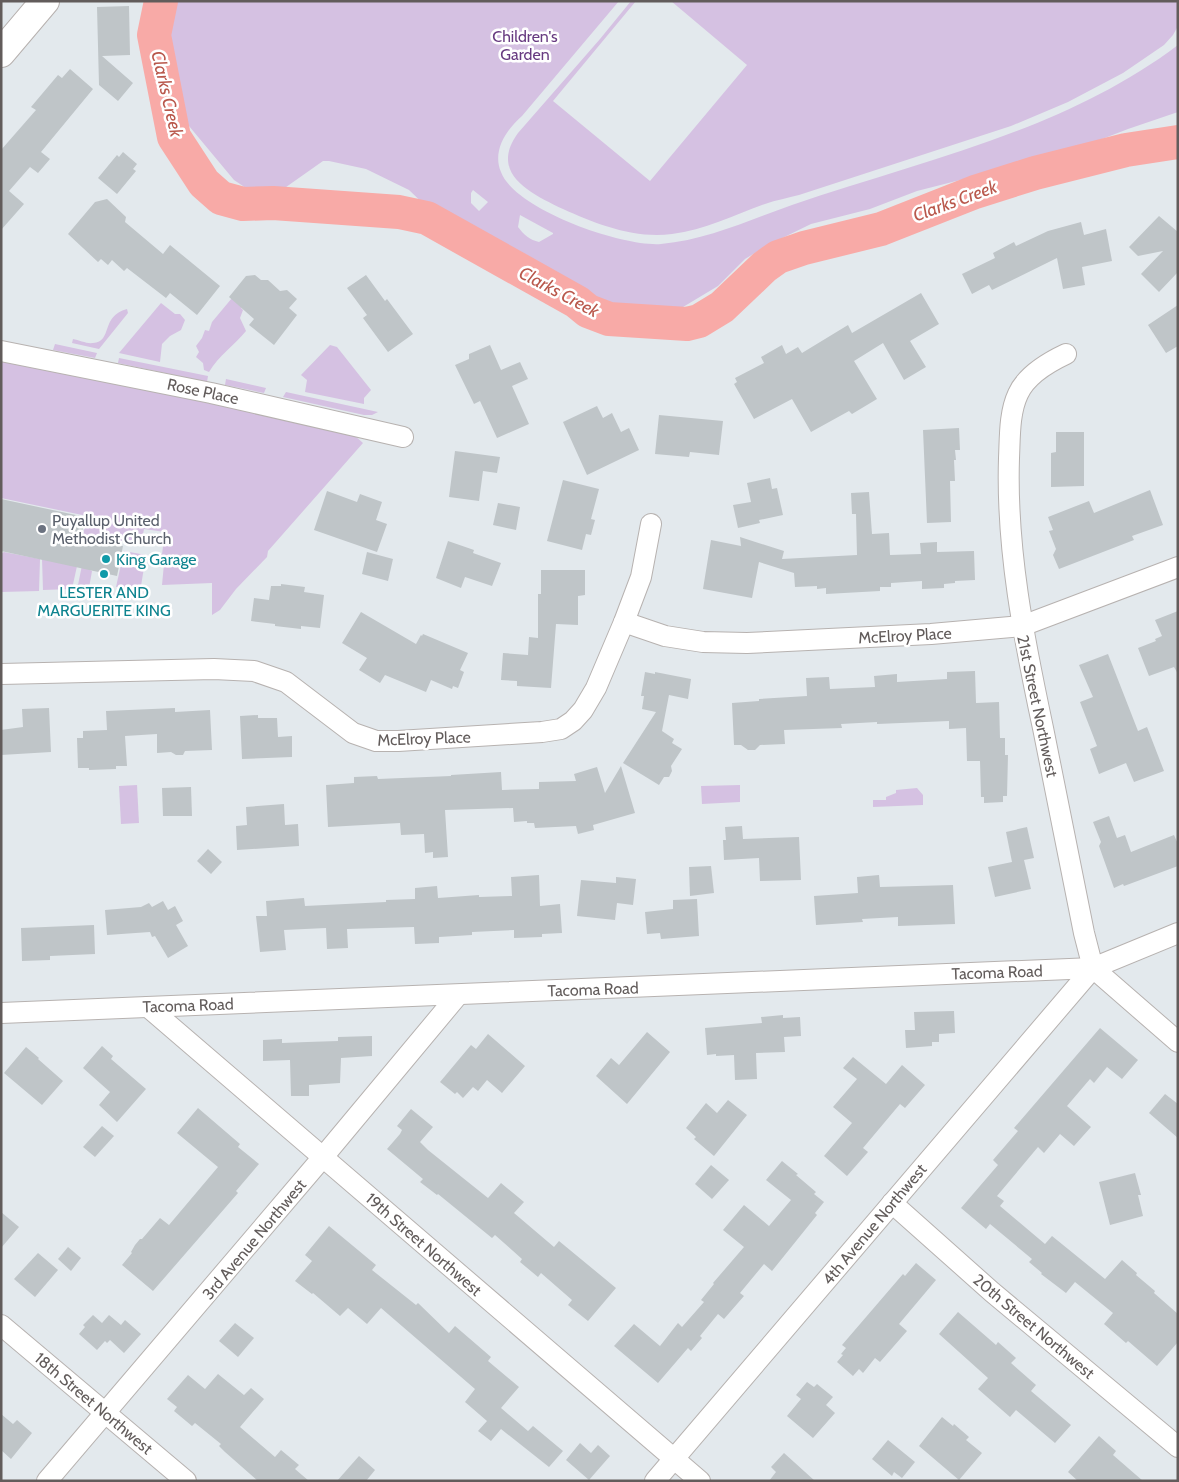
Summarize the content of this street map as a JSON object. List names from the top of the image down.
{
  "streets": {
    "street": [
      "Rose Place",
      "McElroy Place",
      "21st Street Northwest",
      "Tacoma Road",
      "4th Avenue Northwest",
      "3rd Avenue Northwest",
      "19th Street Northwest",
      "20th Street Northwest",
      "18th Street Northwest"
    ]
  },
  "crossings": [
    ["McElroy Place", "21st Street Northwest"],
    ["21st Street Northwest", "Tacoma Road"],
    ["21st Street Northwest", "4th Avenue Northwest"],
    ["Tacoma Road", "4th Avenue Northwest"],
    ["Tacoma Road", "3rd Avenue Northwest"],
    ["Tacoma Road", "19th Street Northwest"],
    ["4th Avenue Northwest", "19th Street Northwest"],
    ["4th Avenue Northwest", "20th Street Northwest"],
    ["3rd Avenue Northwest", "19th Street Northwest"],
    ["3rd Avenue Northwest", "18th Street Northwest"]
  ],
  "water": ["Clarks Creek"],
  "parks": ["Children's Garden"],
  "places": ["Puyallup United Methodist Church", "King Garage", "LESTER AND MARGUERITE KING"]
}
